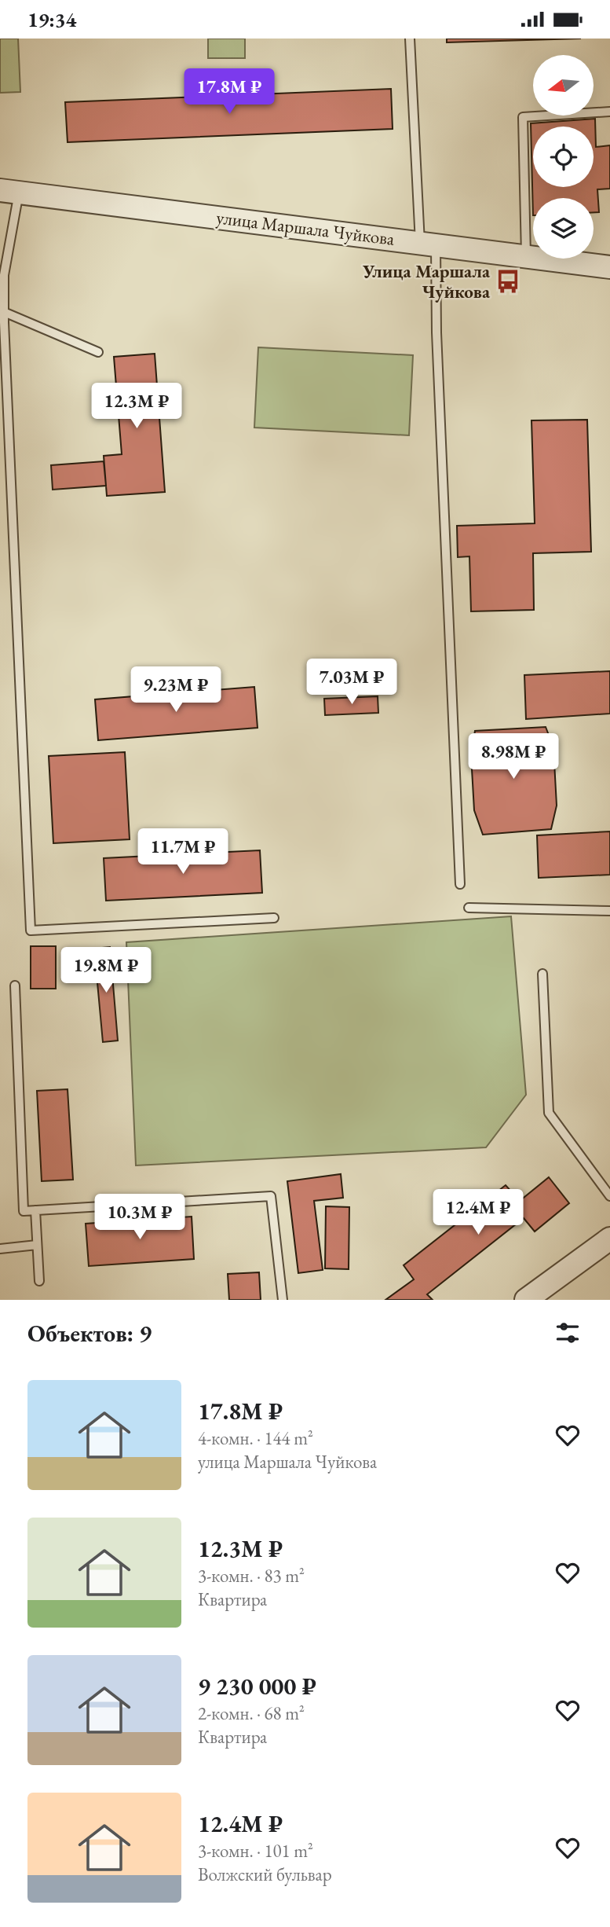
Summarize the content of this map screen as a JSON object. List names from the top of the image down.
{
  "streets": {
    "street": ["улица Маршала Чуйкова"]
  },
  "places": {
    "bus stop": ["Улица Маршала Чуйкова"]
  },
  "north": "left",
  "page": {
    "status": "19:34",
    "price": [
      "17.8M ₽",
      "12.3M ₽",
      "7.03M ₽",
      "9.23M ₽",
      "8.98M ₽",
      "11.7M ₽",
      "19.8M ₽",
      "12.4M ₽",
      "10.3M ₽"
    ],
    "heading": "Объектов: 9",
    "list": [
      {
        "name": "17.8M ₽",
        "note": "4-комн. · 144 m² · улица Маршала Чуйкова"
      },
      {
        "name": "12.3M ₽",
        "note": "3-комн. · 83 m² · Квартира"
      },
      {
        "name": "9 230 000 ₽",
        "note": "2-комн. · 68 m² · Квартира"
      },
      {
        "name": "12.4M ₽",
        "note": "3-комн. · 101 m² · Волжский бульвар"
      }
    ]
  }
}
